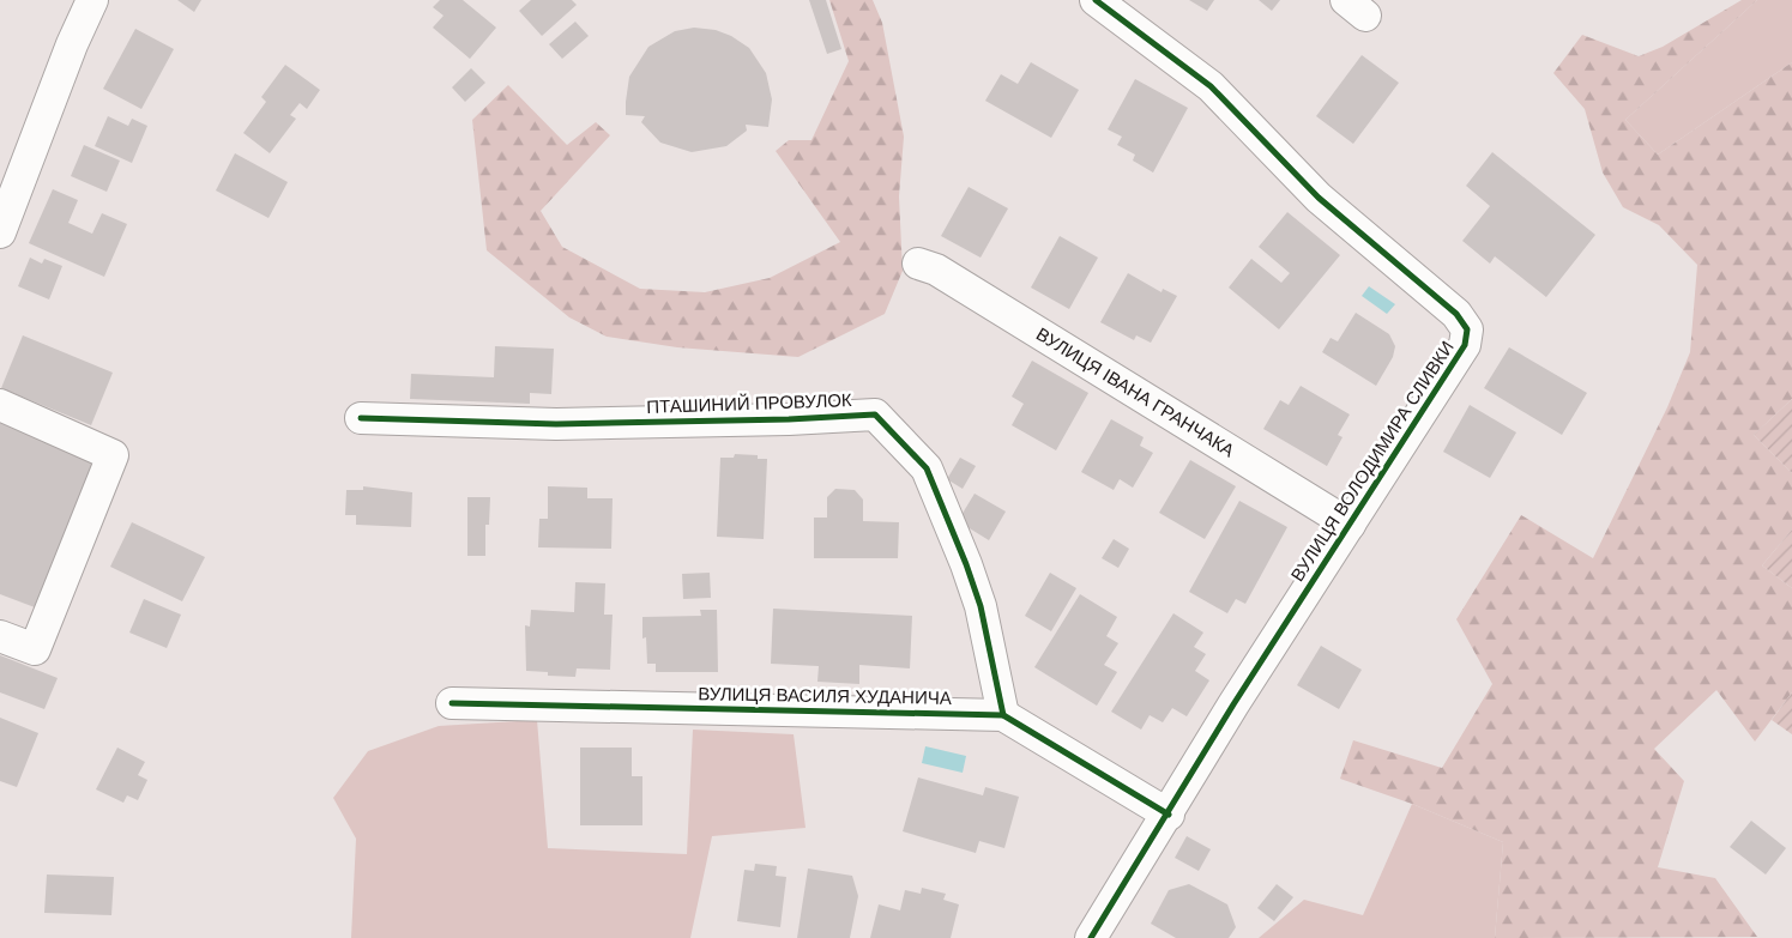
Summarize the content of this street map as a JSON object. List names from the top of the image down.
{
  "streets": {
    "street": [
      "ВУЛИЦЯ ІВАНА ГРАНЧАКА",
      "ПТАШИНИЙ ПРОВУЛОК",
      "ВУЛИЦЯ ВОЛОДИМИРА СЛИВКИ",
      "ВУЛИЦЯ ВАСИЛЯ ХУДАНИЧА"
    ]
  },
  "crossings": [
    ["ВУЛИЦЯ ІВАНА ГРАНЧАКА", "ВУЛИЦЯ ВОЛОДИМИРА СЛИВКИ"],
    ["ПТАШИНИЙ ПРОВУЛОК", "ВУЛИЦЯ ВАСИЛЯ ХУДАНИЧА"],
    ["ВУЛИЦЯ ВОЛОДИМИРА СЛИВКИ", "ВУЛИЦЯ ВАСИЛЯ ХУДАНИЧА"]
  ]
}
